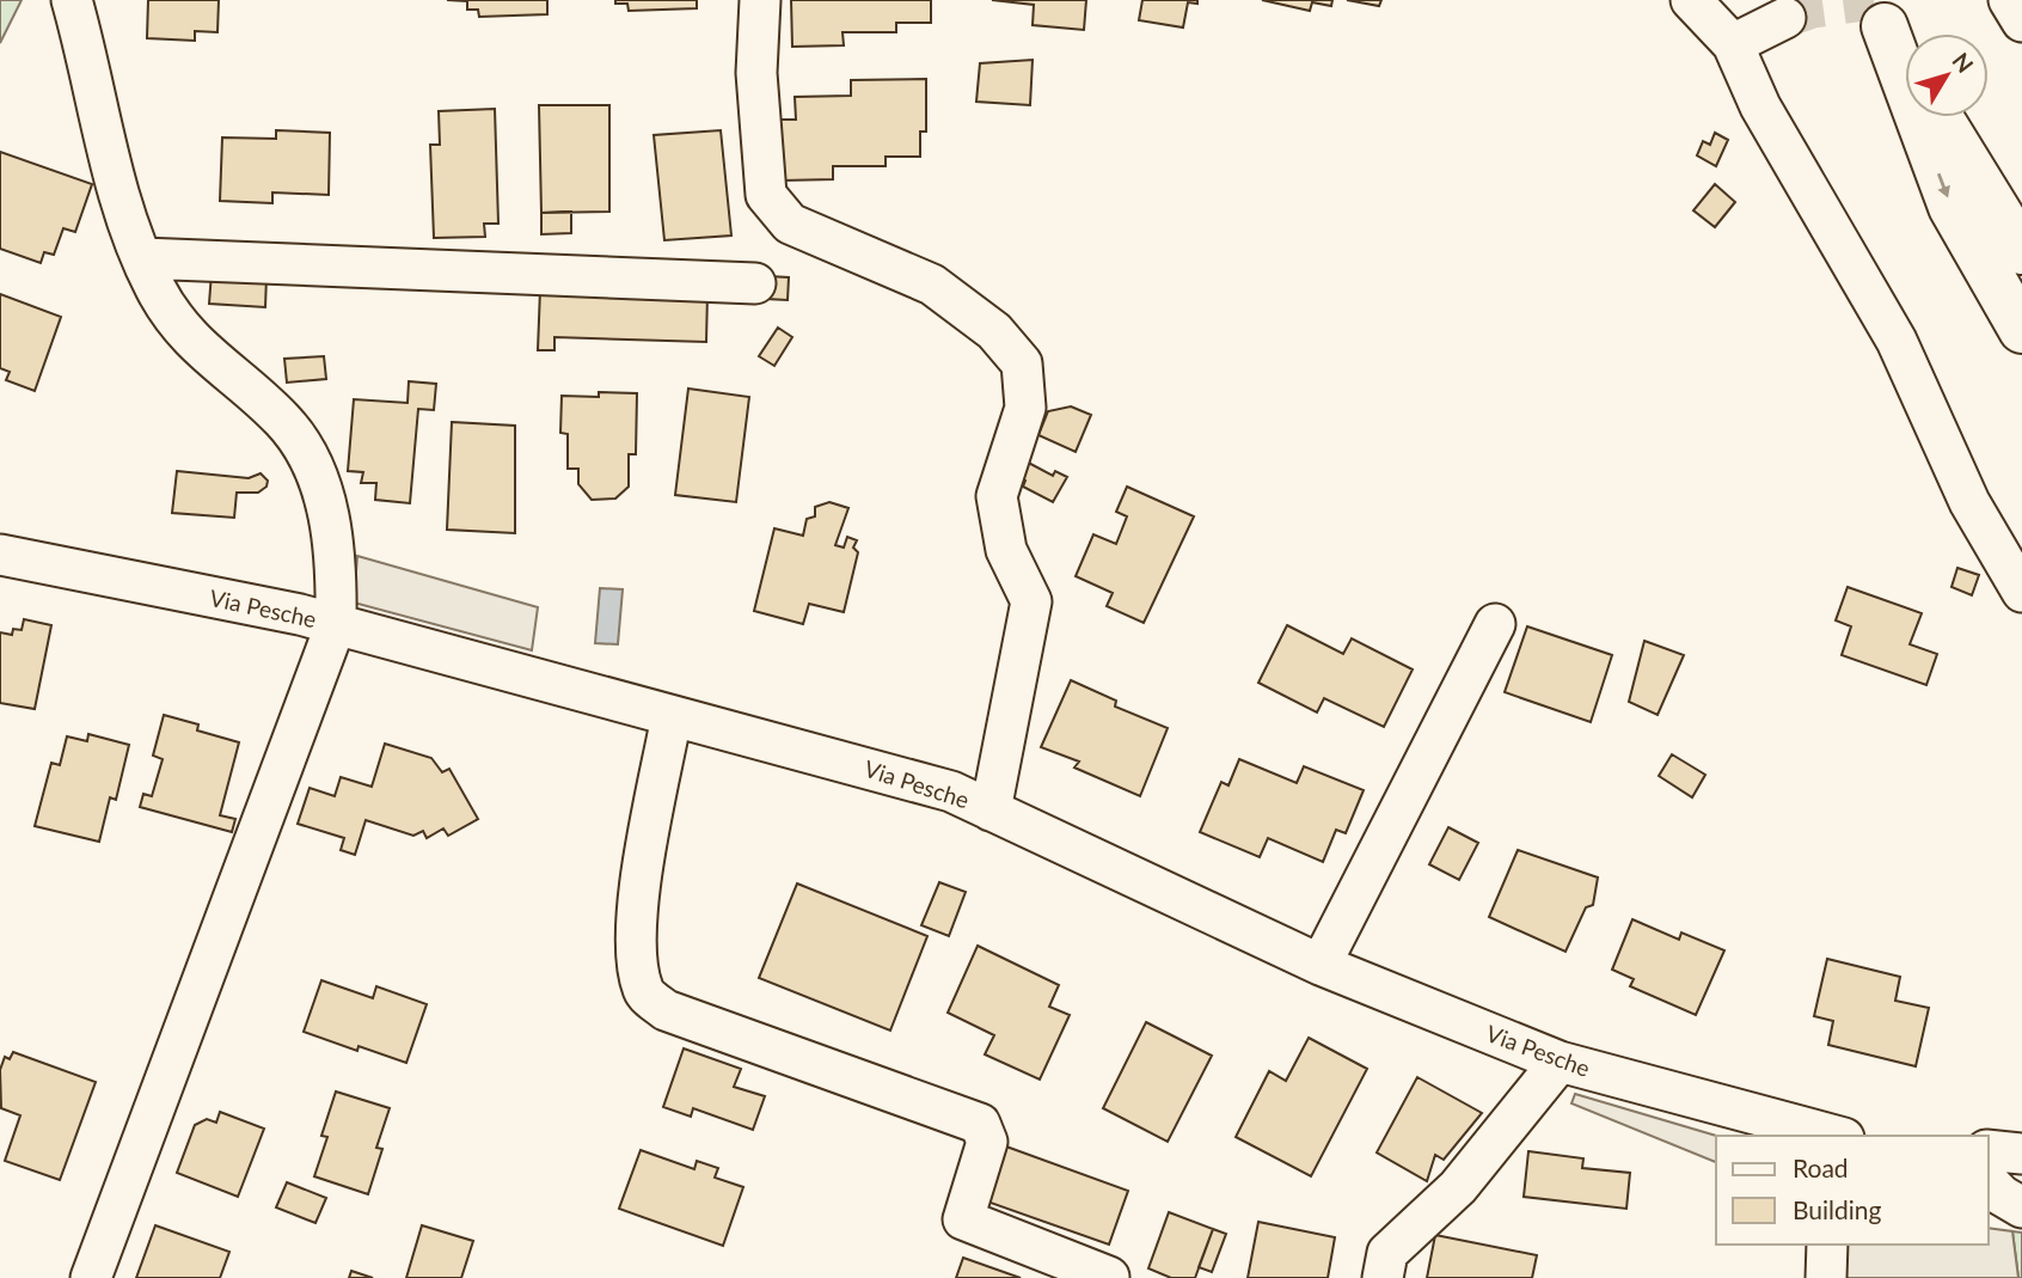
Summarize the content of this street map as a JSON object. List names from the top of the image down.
{
  "streets": {
    "street": ["Via Pesche"]
  },
  "legend": ["Road", "Building"],
  "north": "top right"
}
